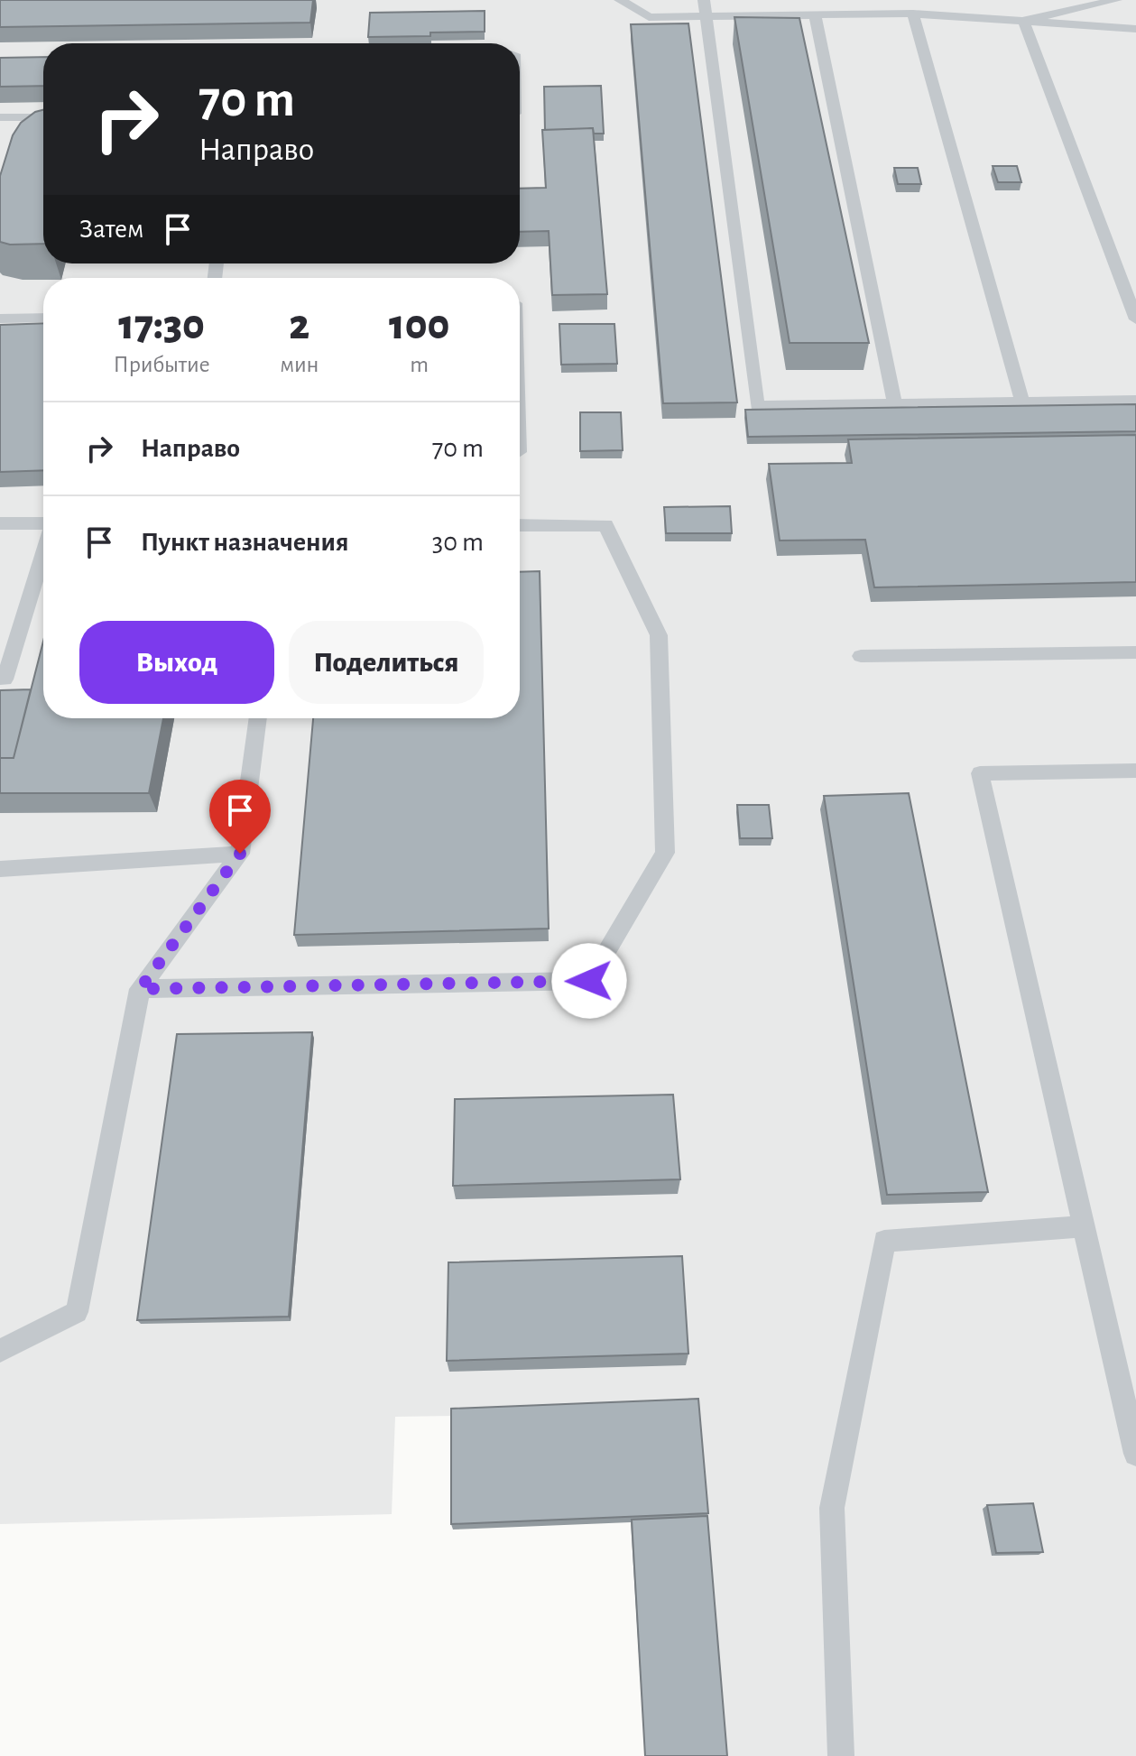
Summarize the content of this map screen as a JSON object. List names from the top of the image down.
{
  "page": {
    "turn": ["70 m", "Направо"],
    "then": "Затем",
    "eta": [
      "17:30",
      "Прибытие",
      "2",
      "мин",
      "100",
      "m"
    ],
    "list": [
      {
        "name": "Направо",
        "value": "70 m"
      },
      {
        "name": "Пункт назначения",
        "value": "30 m"
      }
    ],
    "buttons": ["Выход", "Поделиться"]
  }
}
